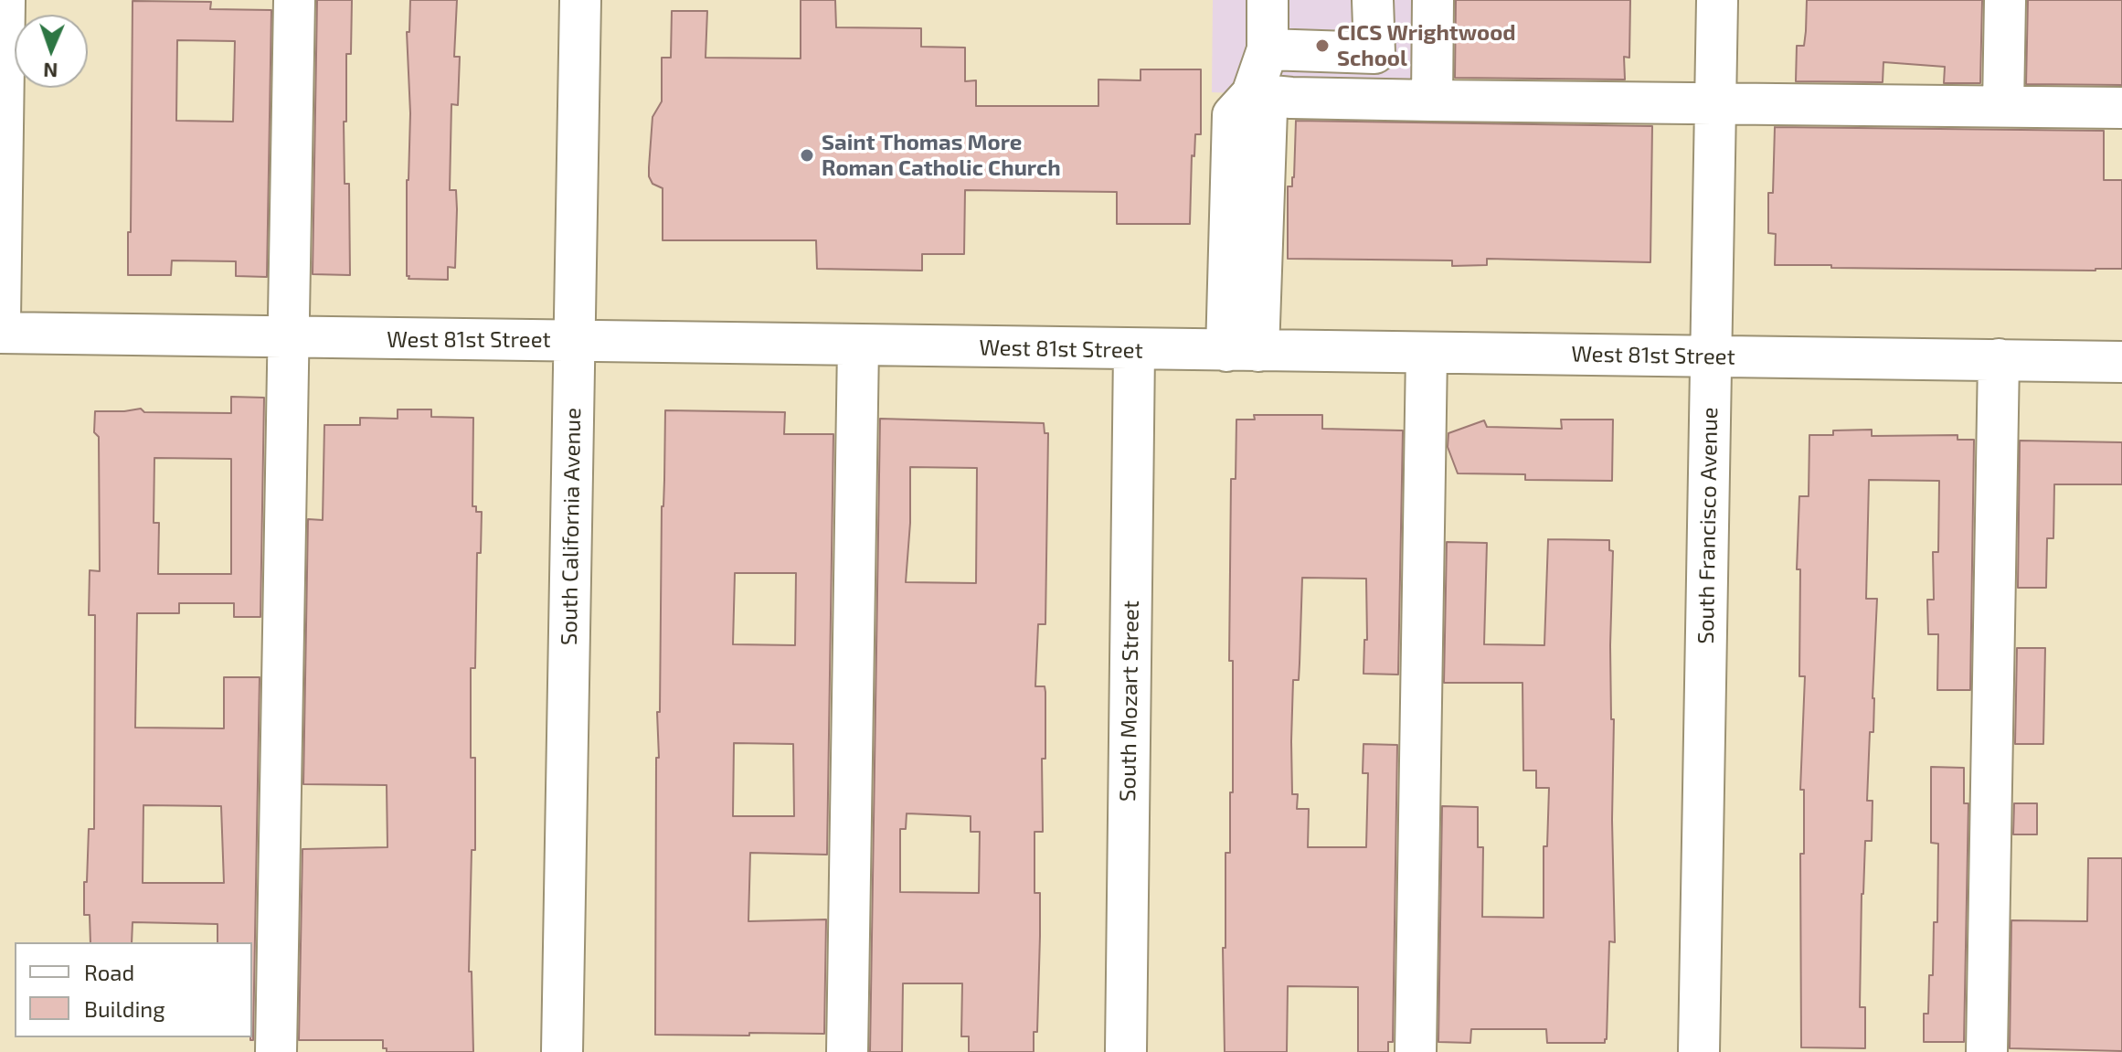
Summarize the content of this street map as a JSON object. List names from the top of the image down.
{
  "streets": {
    "street": [
      "West 81st Street",
      "South Francisco Avenue",
      "South California Avenue",
      "South Mozart Street"
    ]
  },
  "crossings": [
    ["West 81st Street", "South Francisco Avenue"],
    ["West 81st Street", "South California Avenue"],
    ["West 81st Street", "South Mozart Street"]
  ],
  "places": ["CICS Wrightwood School", "Saint Thomas More Roman Catholic Church"],
  "legend": ["Road", "Building"],
  "north": "bottom"
}
